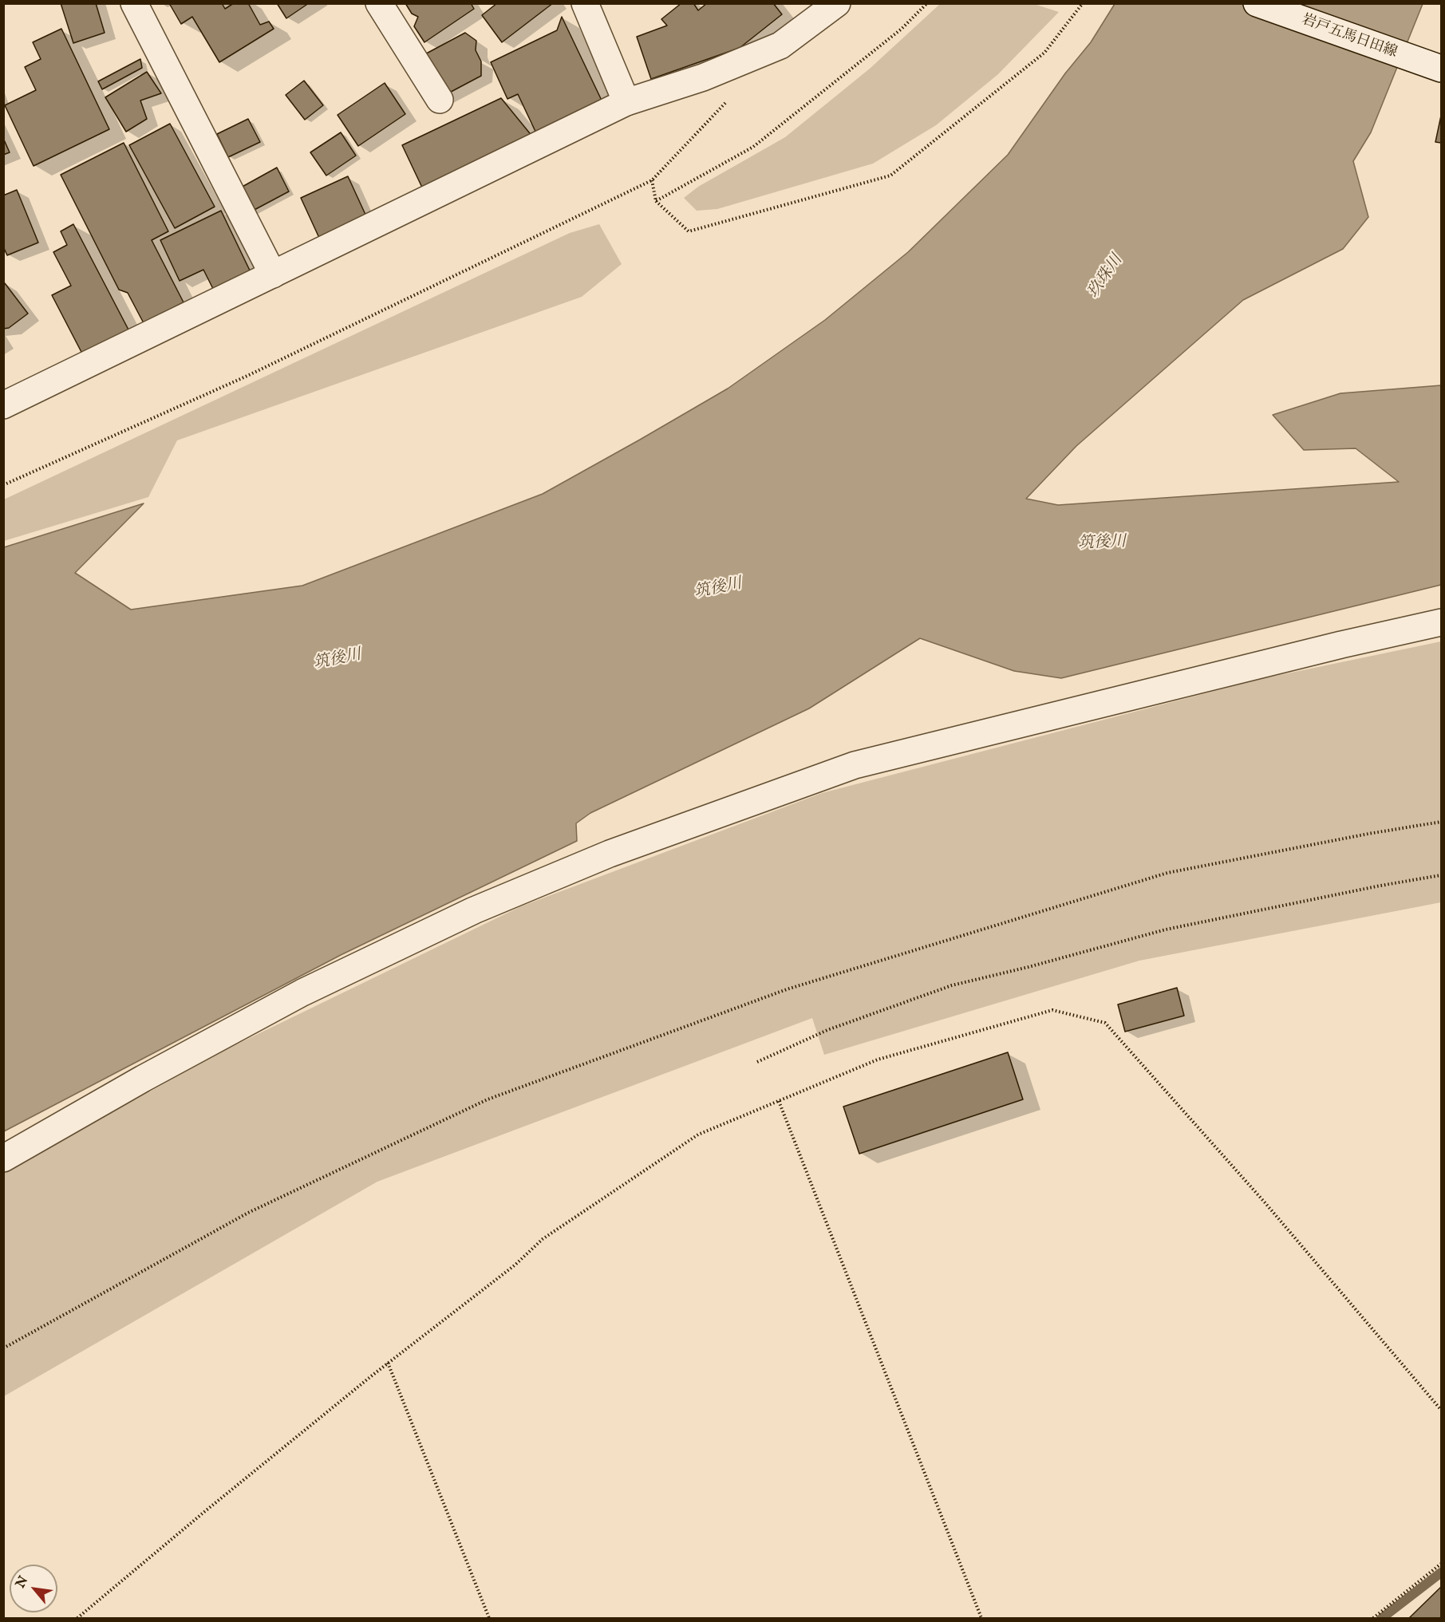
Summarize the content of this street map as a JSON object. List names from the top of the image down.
{
  "streets": {
    "street": ["岩戸五馬日田線"]
  },
  "water": ["玖珠川", "筑後川"],
  "north": "top left"
}
